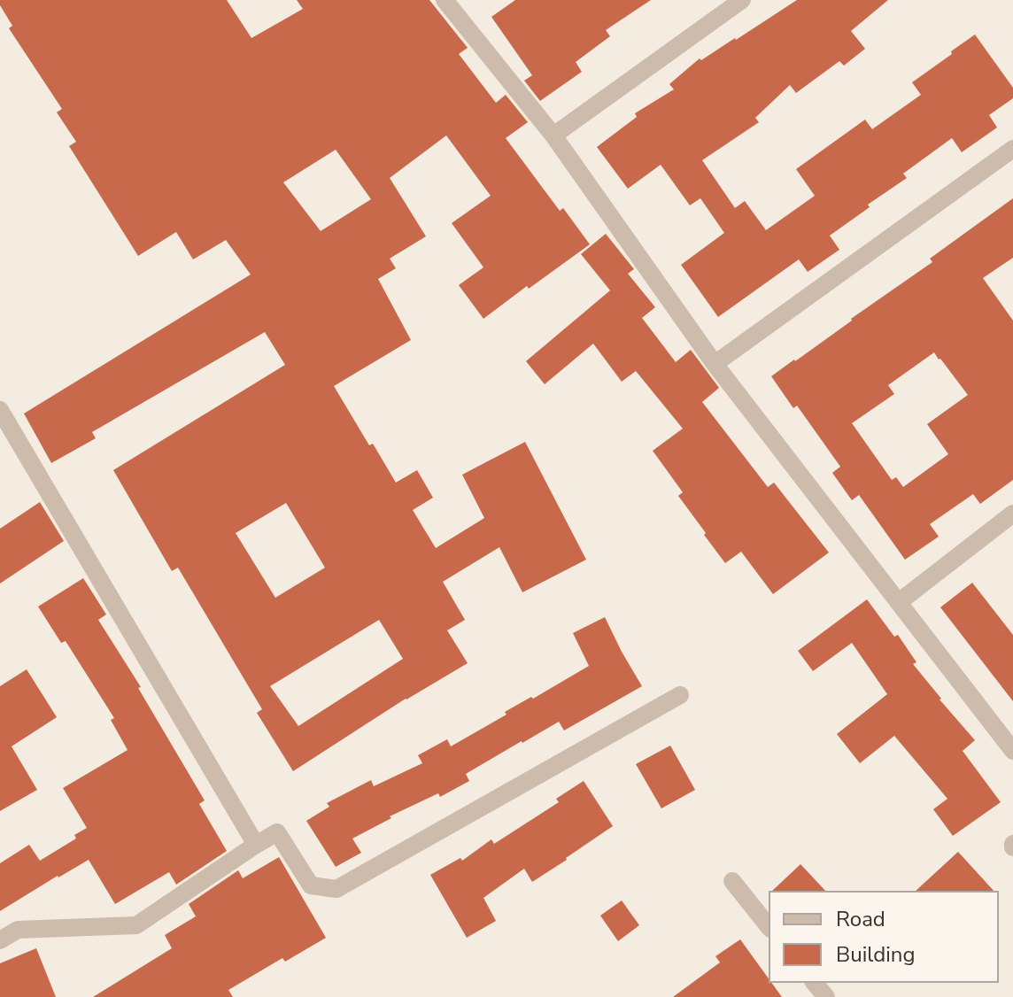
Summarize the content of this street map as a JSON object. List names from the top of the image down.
{
  "legend": ["Road", "Building"]
}
